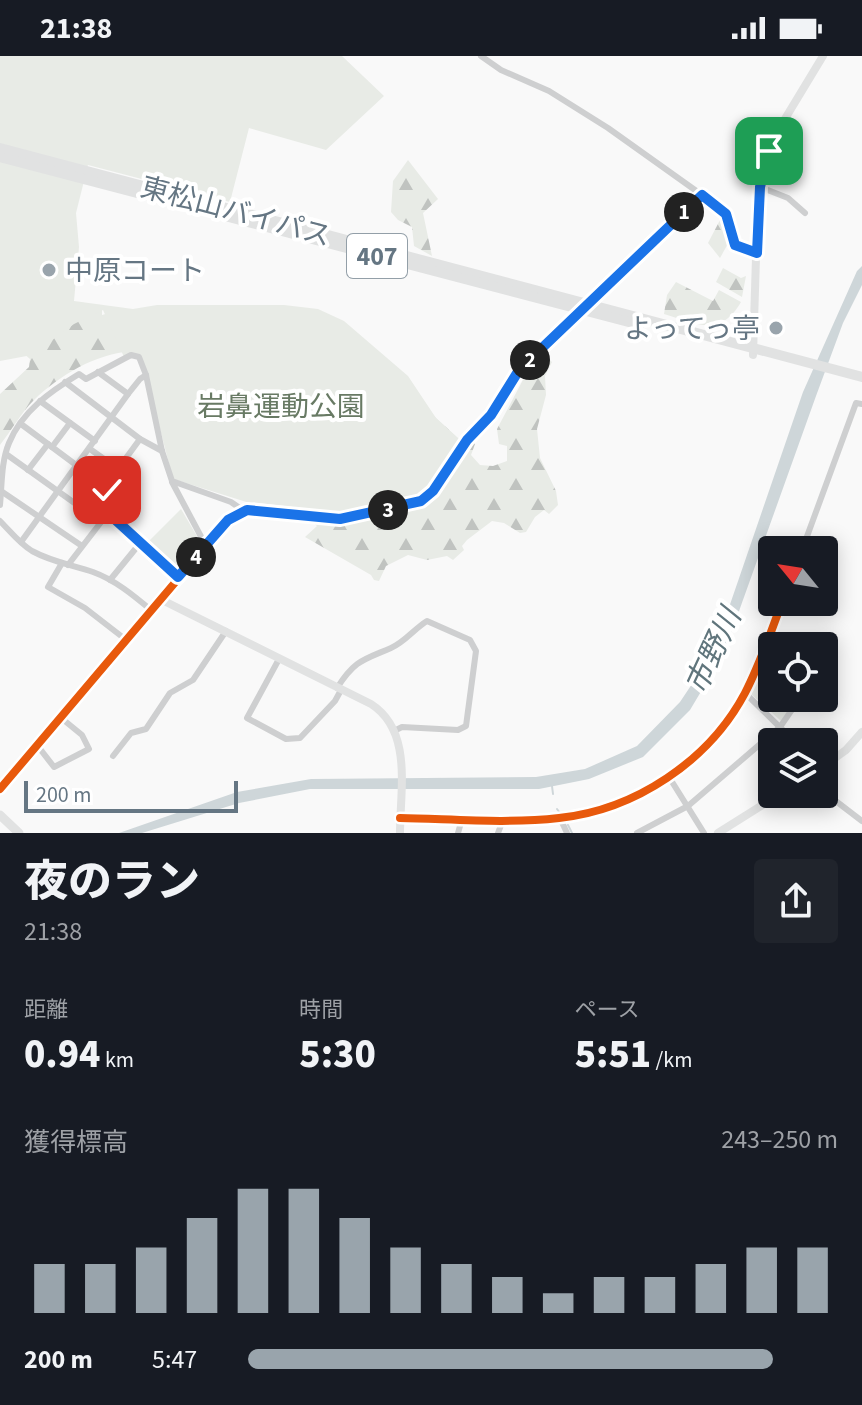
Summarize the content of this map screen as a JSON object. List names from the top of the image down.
{
  "streets": {
    "highway": ["東松山バイパス", "407"]
  },
  "crossings": [
    ["東松山バイパス", "407"]
  ],
  "water": ["市野川"],
  "parks": ["岩鼻運動公園"],
  "places": ["中原コート", "よってっ亭"],
  "scale_bar": "200 m",
  "north": "top left",
  "page": {
    "status": "21:38",
    "pins": [
      "1",
      "2",
      "3",
      "4"
    ],
    "scale": "200 m",
    "heading": ["夜のラン", "21:38"],
    "stats": [
      ["距離", "0.94 km"],
      ["時間", "5:30"],
      ["ペース", "5:51 /km"]
    ],
    "chart": ["獲得標高", "243–250 m"],
    "list": [
      {
        "name": "200 m",
        "note": "5:47"
      }
    ]
  }
}
